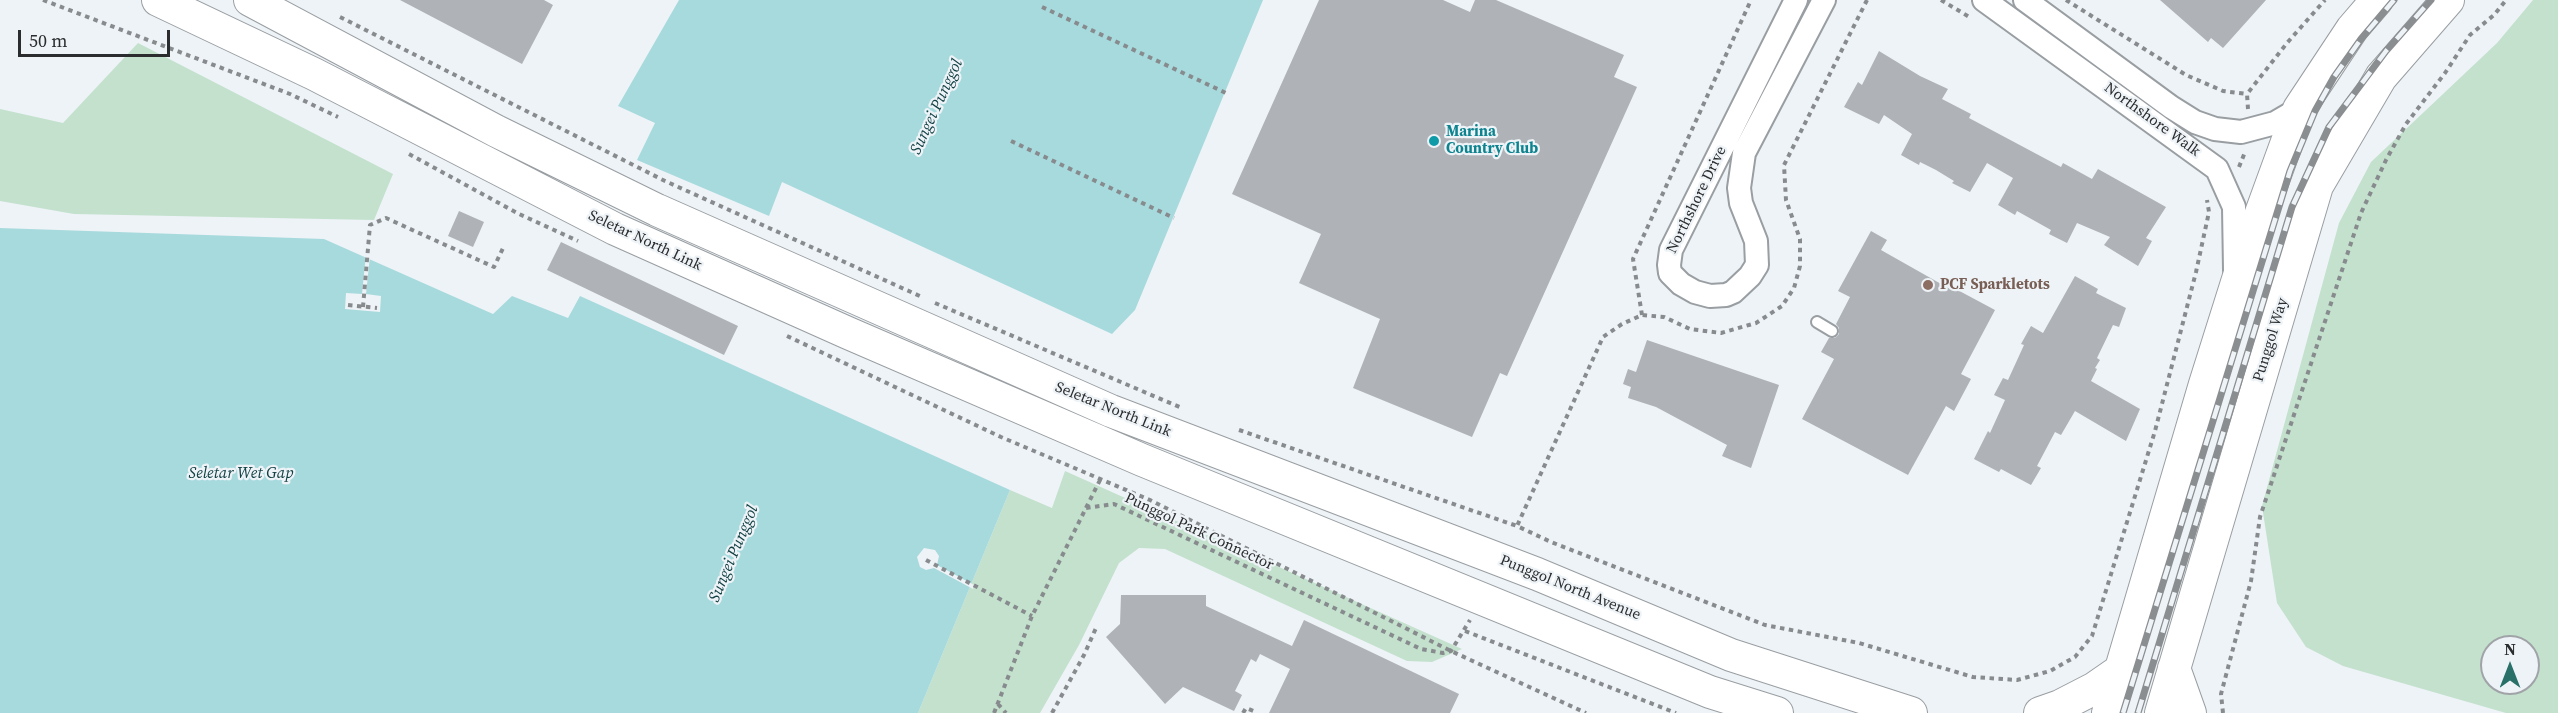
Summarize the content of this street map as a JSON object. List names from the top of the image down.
{
  "streets": {
    "main road": ["Seletar North Link", "Punggol Way", "Punggol North Avenue"],
    "street": ["Northshore Walk", "Northshore Drive"],
    "path": ["Punggol Park Connector"]
  },
  "crossings": [
    ["Seletar North Link", "Punggol North Avenue"]
  ],
  "water": ["Sungei Punggol", "Seletar Wet Gap"],
  "places": ["Marina Country Club", "PCF Sparkletots"],
  "scale_bar": "50 m",
  "north": "top"
}
